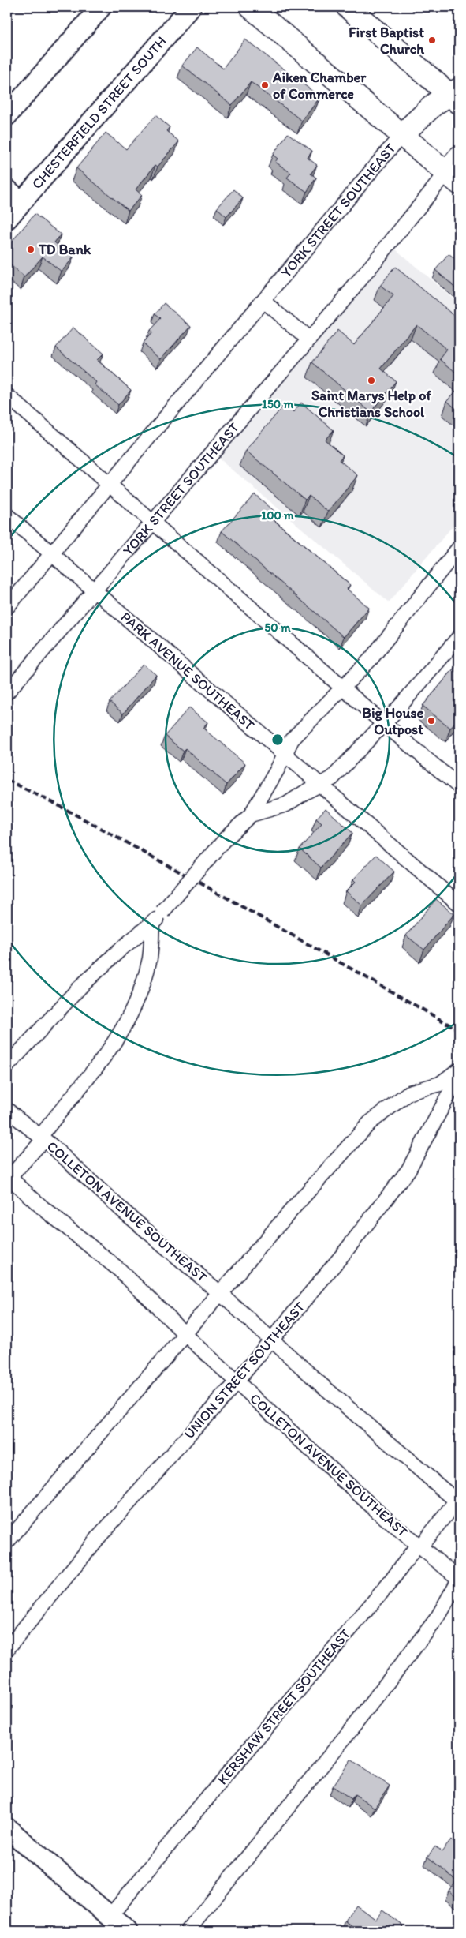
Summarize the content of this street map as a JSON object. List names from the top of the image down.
{
  "streets": {
    "main road": ["CHESTERFIELD STREET SOUTH", "YORK STREET SOUTHEAST"],
    "street": [
      "PARK AVENUE SOUTHEAST",
      "COLLETON AVENUE SOUTHEAST",
      "UNION STREET SOUTHEAST",
      "KERSHAW STREET SOUTHEAST"
    ]
  },
  "crossings": [
    ["YORK STREET SOUTHEAST", "PARK AVENUE SOUTHEAST"],
    ["COLLETON AVENUE SOUTHEAST", "UNION STREET SOUTHEAST"],
    ["COLLETON AVENUE SOUTHEAST", "KERSHAW STREET SOUTHEAST"]
  ],
  "places": [
    "First Baptist Church",
    "Aiken Chamber of Commerce",
    "TD Bank",
    "Saint Marys Help of Christians School",
    "Big House Outpost"
  ],
  "rings": ["150 m", "100 m", "50 m"]
}
